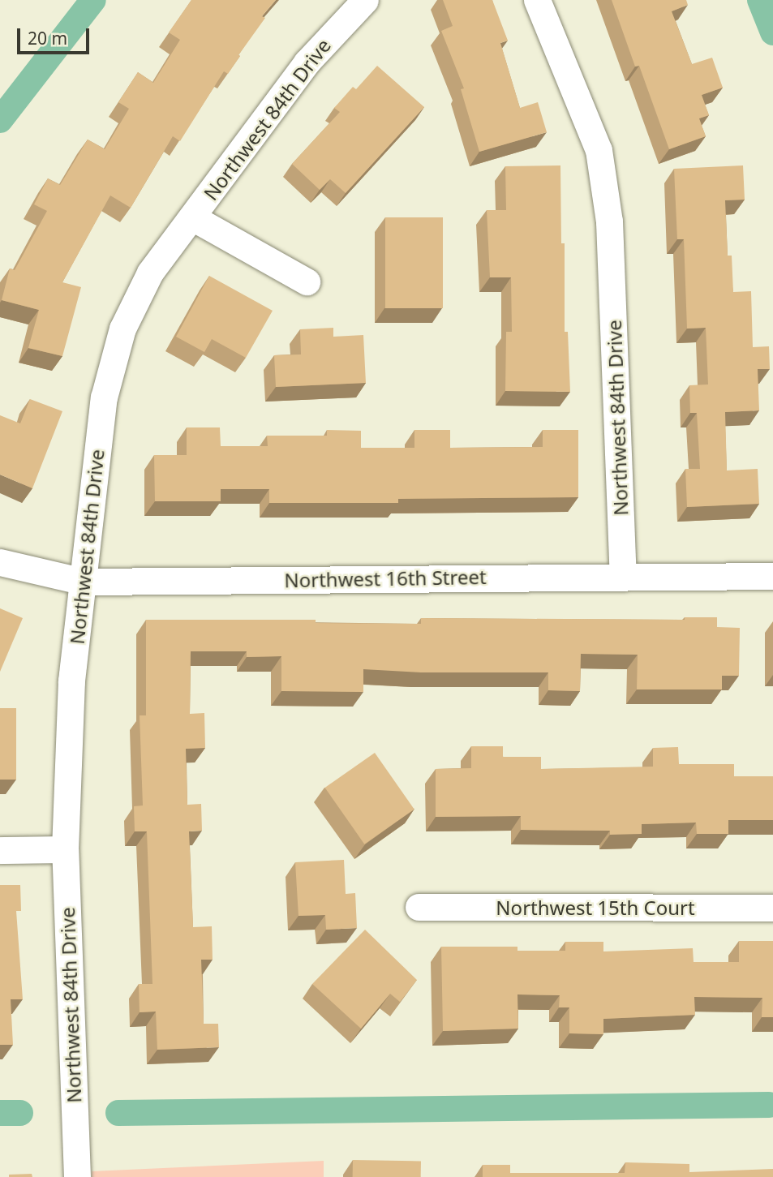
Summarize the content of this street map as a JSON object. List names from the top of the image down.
{
  "streets": {
    "street": ["Northwest 84th Drive", "Northwest 16th Street", "Northwest 15th Court"]
  },
  "crossings": [
    ["Northwest 84th Drive", "Northwest 16th Street"]
  ],
  "scale_bar": "20 m"
}
